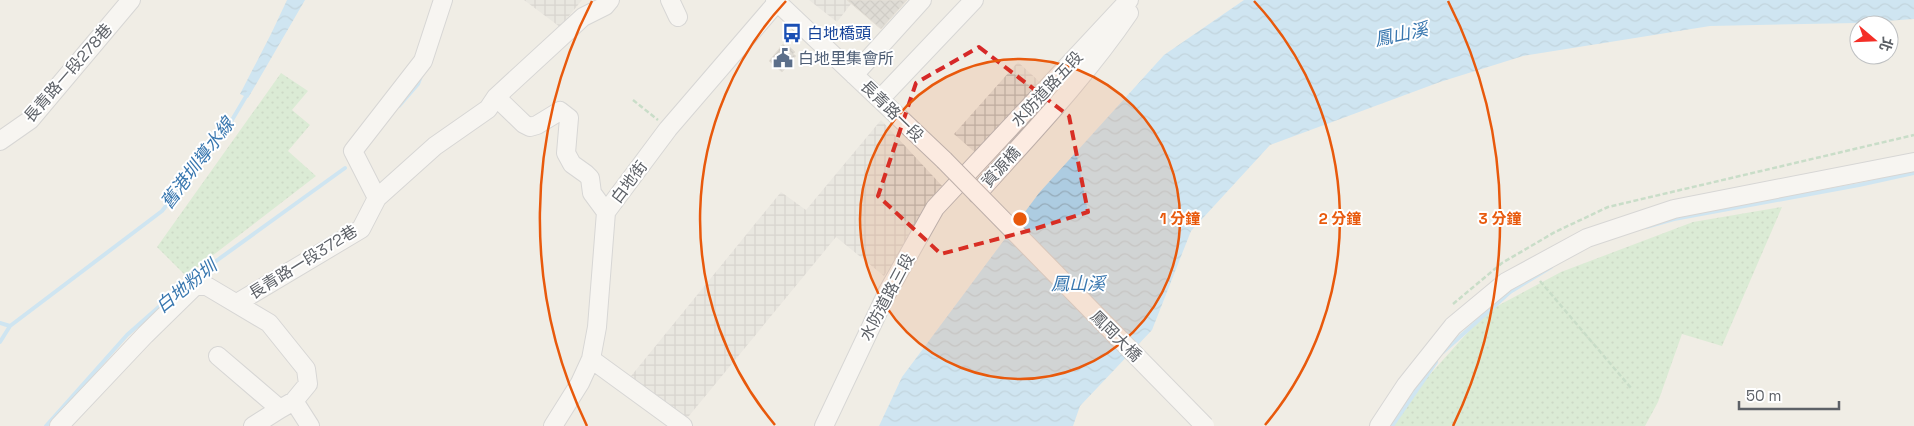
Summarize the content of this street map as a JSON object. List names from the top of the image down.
{
  "streets": {
    "street": [
      "長青路一段278巷",
      "水防道路五段",
      "長青路一段",
      "資源橋",
      "白地街",
      "長青路一段372巷",
      "水防道路三段",
      "鳳岡大橋"
    ]
  },
  "crossings": [
    ["水防道路五段", "水防道路三段"],
    ["長青路一段", "白地街"],
    ["長青路一段", "鳳岡大橋"],
    ["資源橋", "鳳岡大橋"]
  ],
  "water": ["鳳山溪", "舊港圳導水線", "白地粉圳"],
  "places": {
    "bus stop": ["白地橋頭"],
    "public building": ["白地里集會所"]
  },
  "scale_bar": "50 m",
  "north": "right",
  "rings": ["1 分鐘", "2 分鐘", "3 分鐘"]
}
